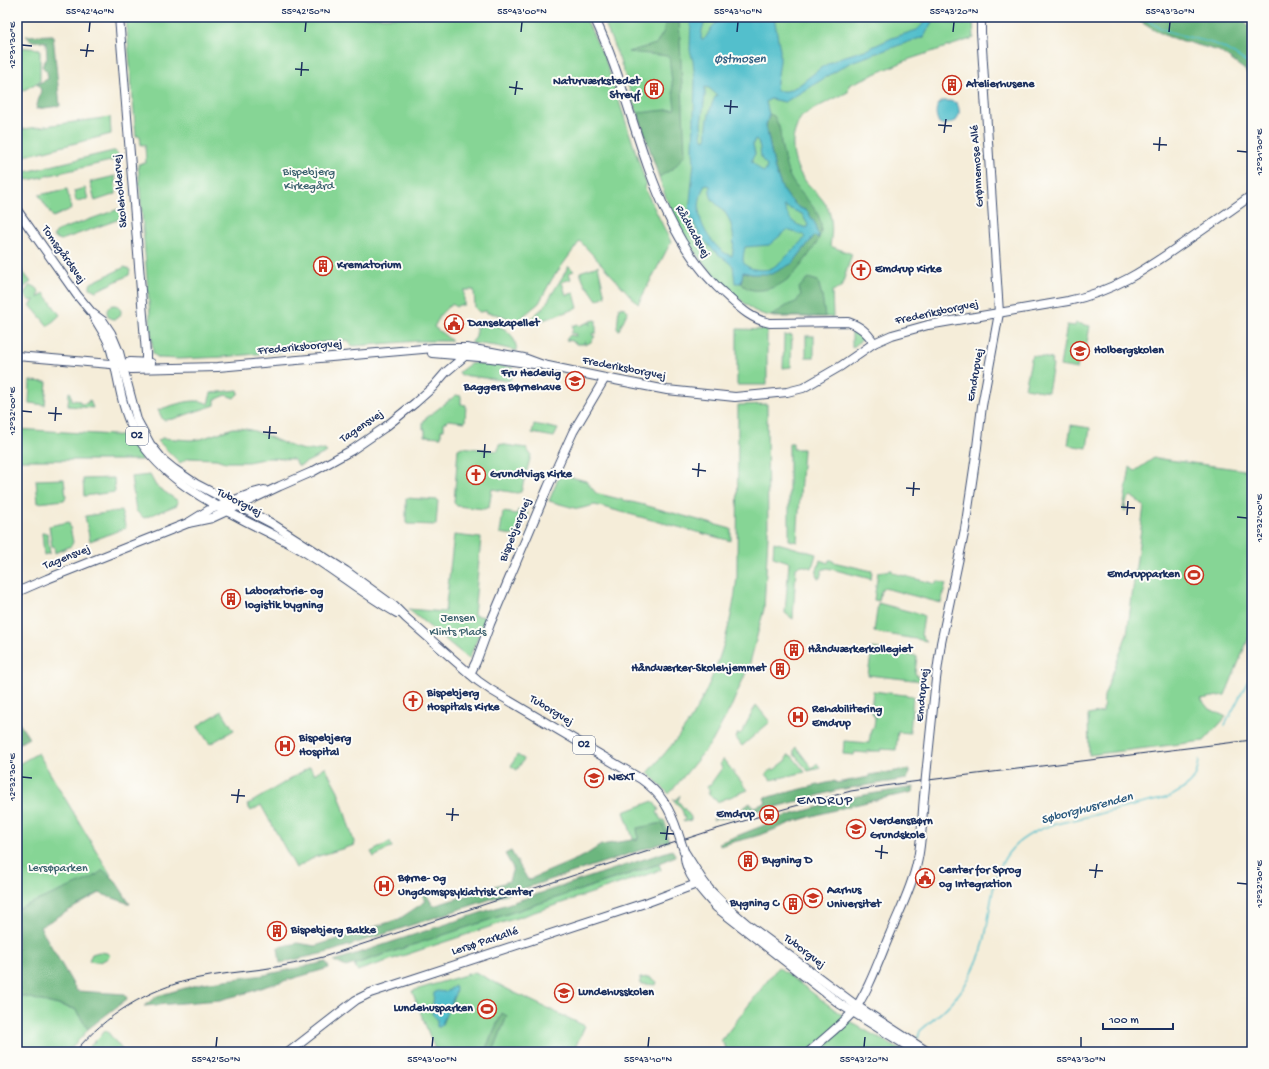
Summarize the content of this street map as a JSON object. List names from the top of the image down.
{
  "streets": {
    "street": [
      "Grønnemose Allé",
      "Skoleholdervej",
      "Rådvadsvej",
      "Tomsgårdsvej",
      "Frederiksborgvej",
      "Emdrupvej",
      "Tagensvej",
      "O2",
      "Tuborgvej",
      "Bispebjergvej",
      "Lersø Parkallé"
    ]
  },
  "crossings": [
    ["Grønnemose Allé", "Frederiksborgvej"],
    ["Grønnemose Allé", "Emdrupvej"],
    ["Skoleholdervej", "Frederiksborgvej"],
    ["Rådvadsvej", "Frederiksborgvej"],
    ["Tomsgårdsvej", "Frederiksborgvej"],
    ["Tomsgårdsvej", "Tuborgvej"],
    ["Frederiksborgvej", "Emdrupvej"],
    ["Frederiksborgvej", "Tagensvej"],
    ["Frederiksborgvej", "Tuborgvej"],
    ["Frederiksborgvej", "Bispebjergvej"],
    ["Emdrupvej", "Tuborgvej"],
    ["Tagensvej", "Tuborgvej"],
    ["Tuborgvej", "Bispebjergvej"],
    ["Tuborgvej", "Lersø Parkallé"]
  ],
  "districts": ["EMDRUP"],
  "water": ["Østmosen", "Søborghusrenden"],
  "parks": ["Bispebjerg Kirkegård", "Jensen Klints Plads", "Lersøparken"],
  "places": {
    "building": [
      "Atelierhusene",
      "Naturværkstedet Streyf",
      "Krematorium",
      "Laboratorie- og logistik bygning",
      "Håndværkerkollegiet",
      "Håndværker-Skolehjemmet",
      "Bygning D",
      "Bygning C",
      "Bispebjerg Bakke"
    ],
    "church": ["Emdrup Kirke", "Grundtvigs Kirke", "Bispebjerg Hospitals Kirke"],
    "public building": ["Dansekapellet", "Center for Sprog og Integration"],
    "school or university": [
      "Holbergskolen",
      "Fru Hedevig Baggers Børnehave",
      "NEXT",
      "VerdensBørn Grundskole",
      "Aarhus Universitet",
      "Lundehusskolen"
    ],
    "sports": ["Emdrupparken", "Lundehusparken"],
    "hospital": ["Rehabilitering Emdrup", "Bispebjerg Hospital", "Børne- og Ungdomspsykiatrisk Center"],
    "station": ["Emdrup"]
  },
  "scale_bar": "100 m",
  "coordinates": [
    "55°42'40\"N",
    "55°42'50\"N",
    "55°43'00\"N",
    "55°43'10\"N",
    "55°43'20\"N",
    "55°43'30\"N",
    "12°31'30\"E",
    "12°32'00\"E",
    "12°32'30\"E"
  ]
}
